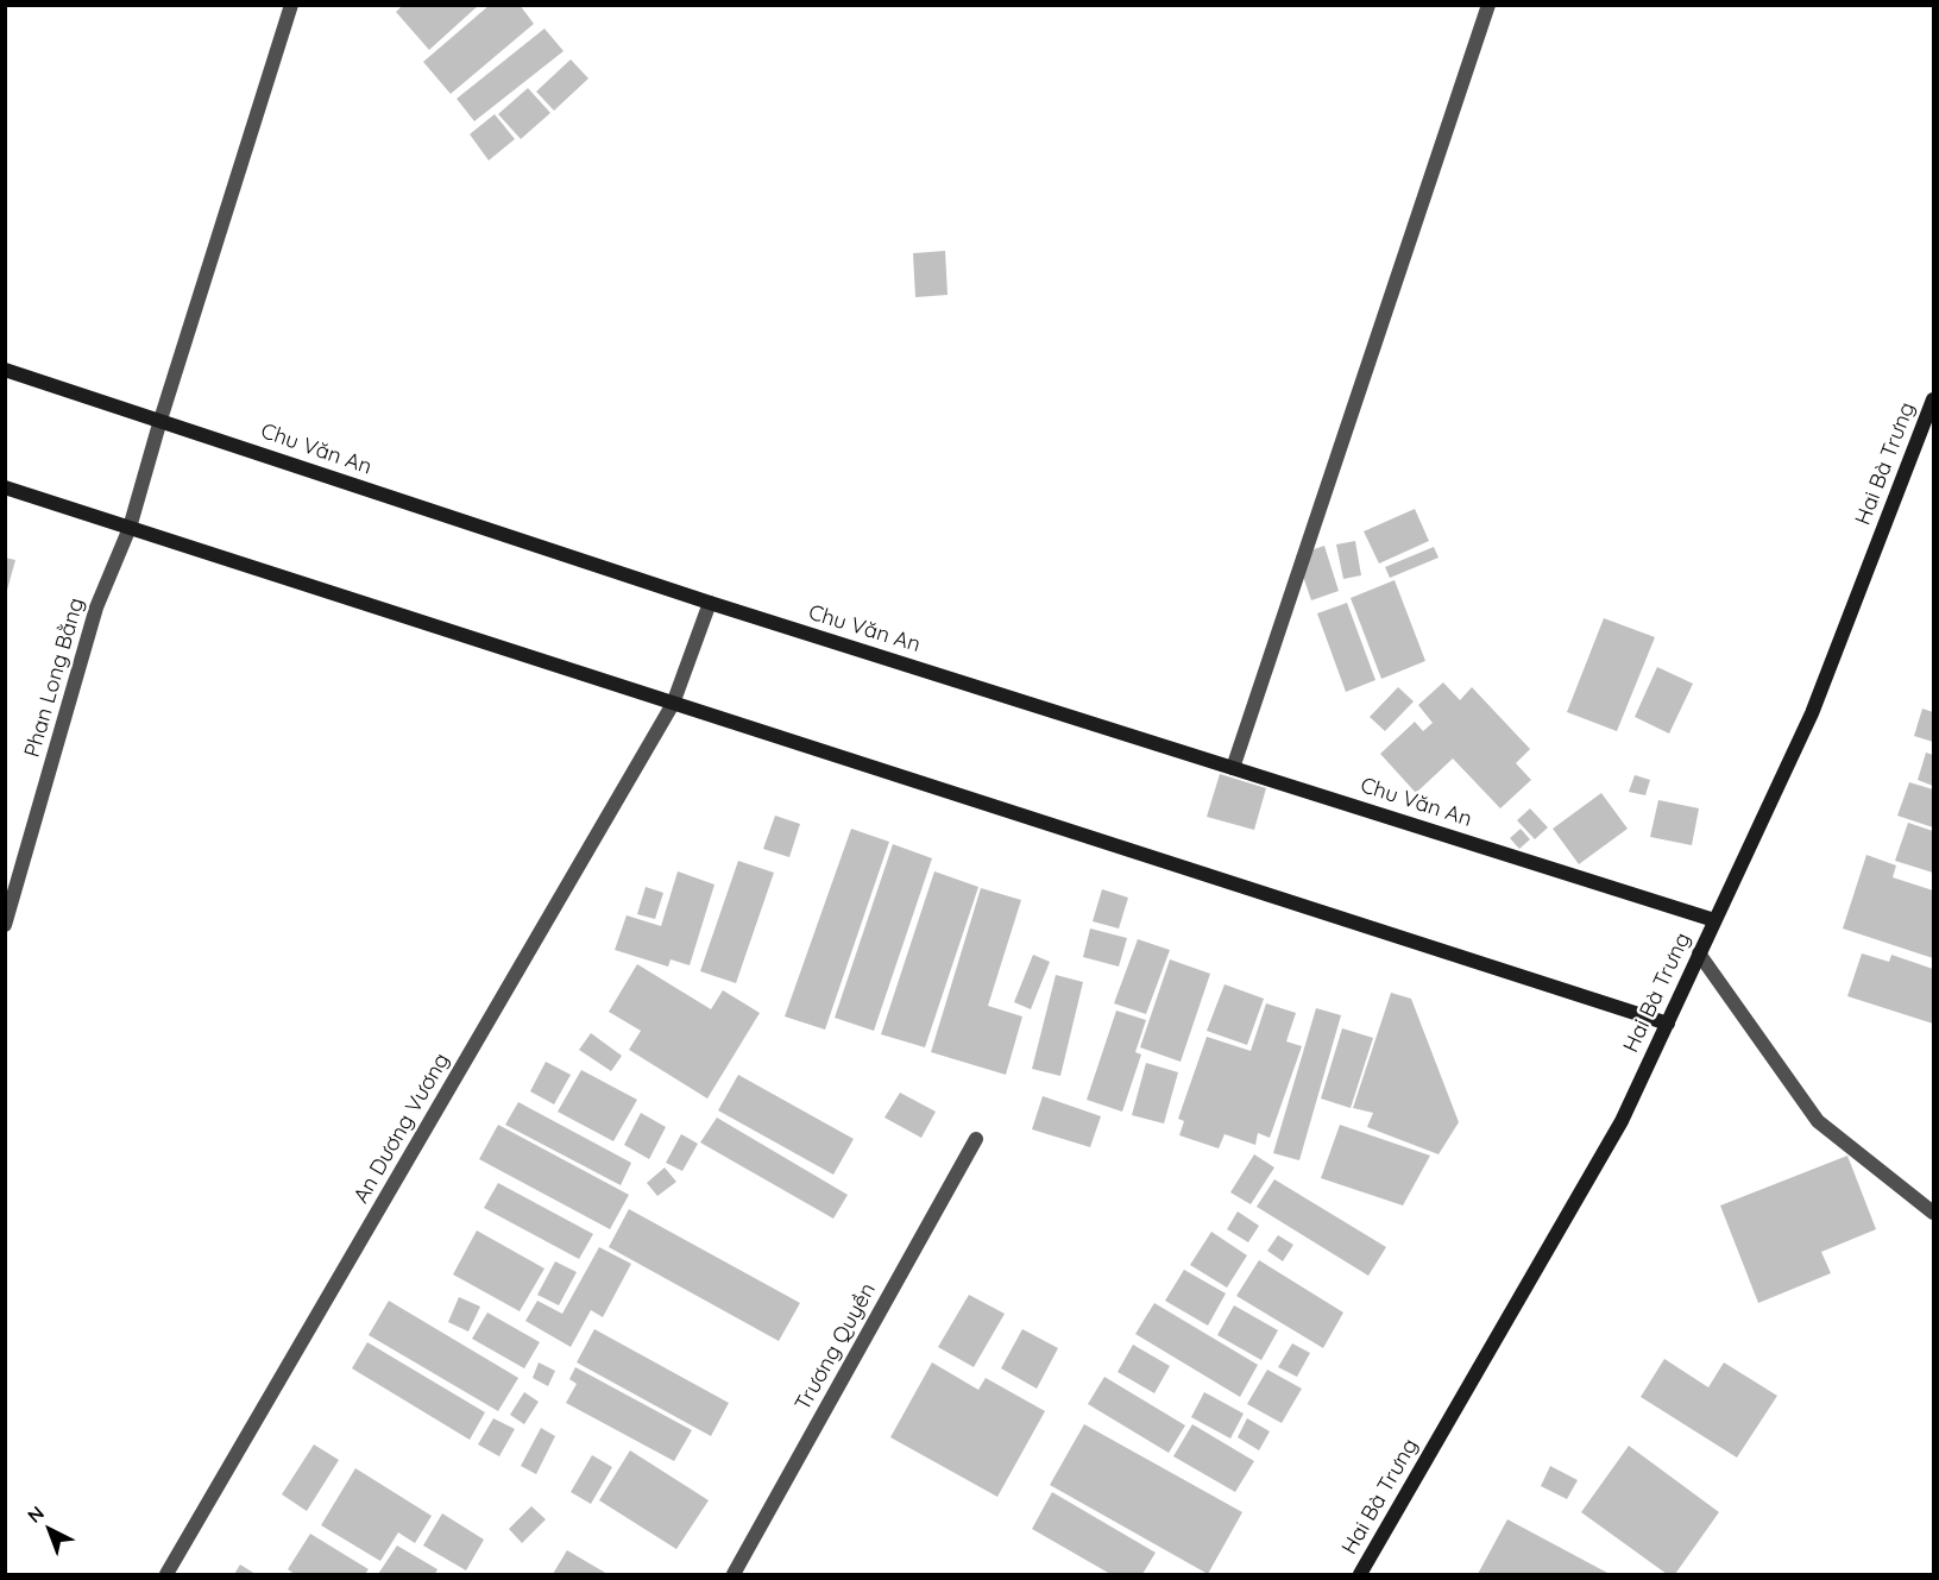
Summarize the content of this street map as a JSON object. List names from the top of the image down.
{
  "streets": {
    "main road": ["Chu Văn An", "Hai Bà Trưng"],
    "street": ["Phan Long Bằng", "An Dương Vương", "Trương Quyền"]
  },
  "crossings": [
    ["Chu Văn An", "Hai Bà Trưng"],
    ["Chu Văn An", "Phan Long Bằng"],
    ["Chu Văn An", "An Dương Vương"]
  ],
  "north": "top left"
}
